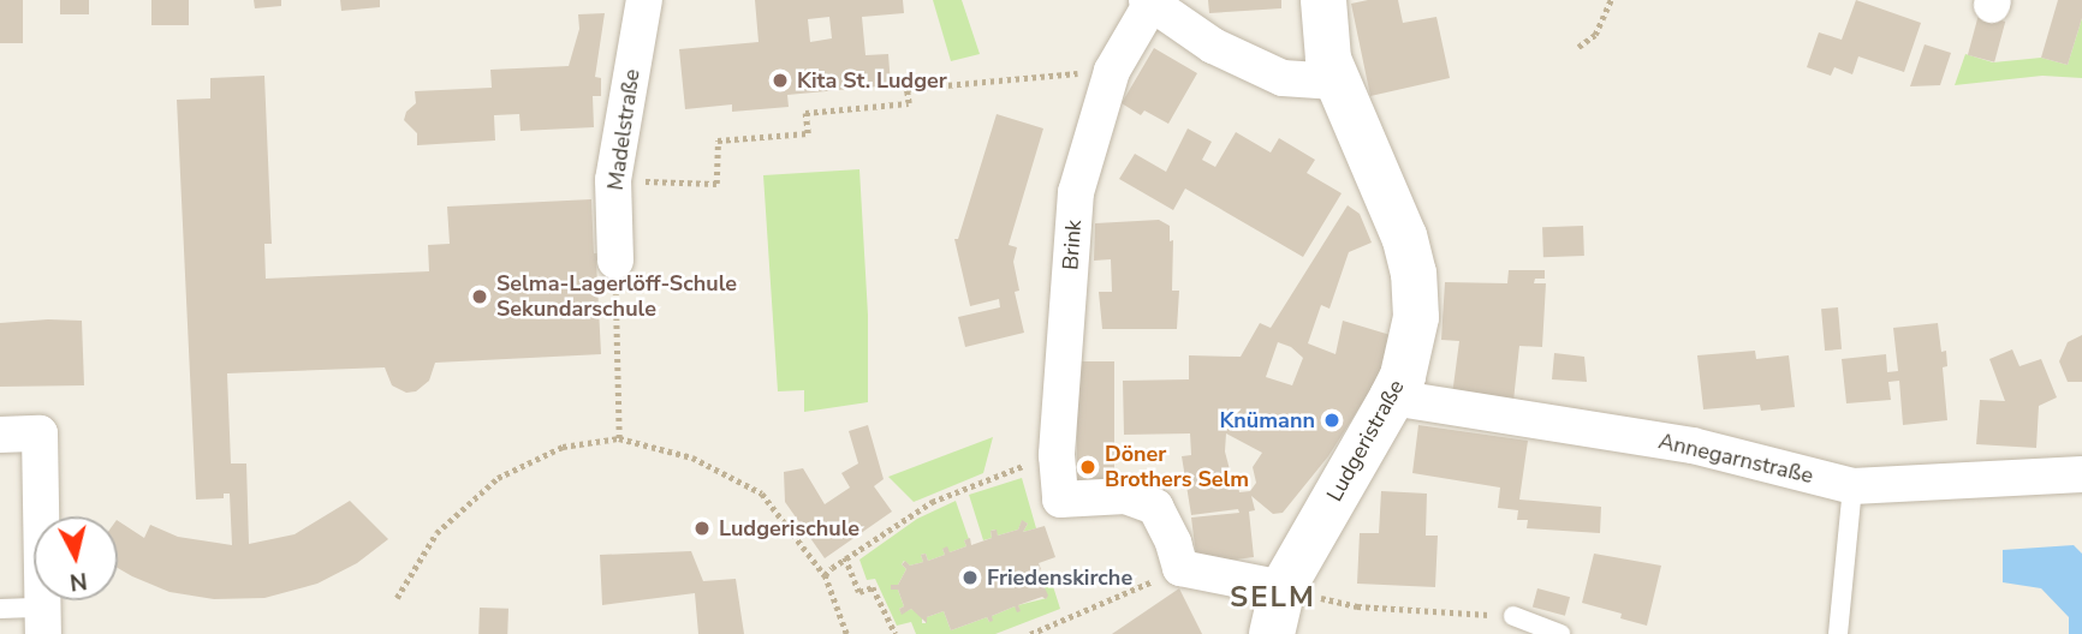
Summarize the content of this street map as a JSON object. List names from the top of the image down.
{
  "streets": {
    "street": [
      "Madelstraße",
      "Brink",
      "Ludgeristraße",
      "Annegarnstraße"
    ]
  },
  "crossings": [
    ["Ludgeristraße", "Annegarnstraße"]
  ],
  "districts": ["SELM"],
  "places": [
    "Kita St. Ludger",
    "Selma-Lagerlöff-Schule Sekundarschule",
    "Knümann",
    "Döner Brothers Selm",
    "Ludgerischule",
    "Friedenskirche"
  ],
  "north": "bottom"
}
